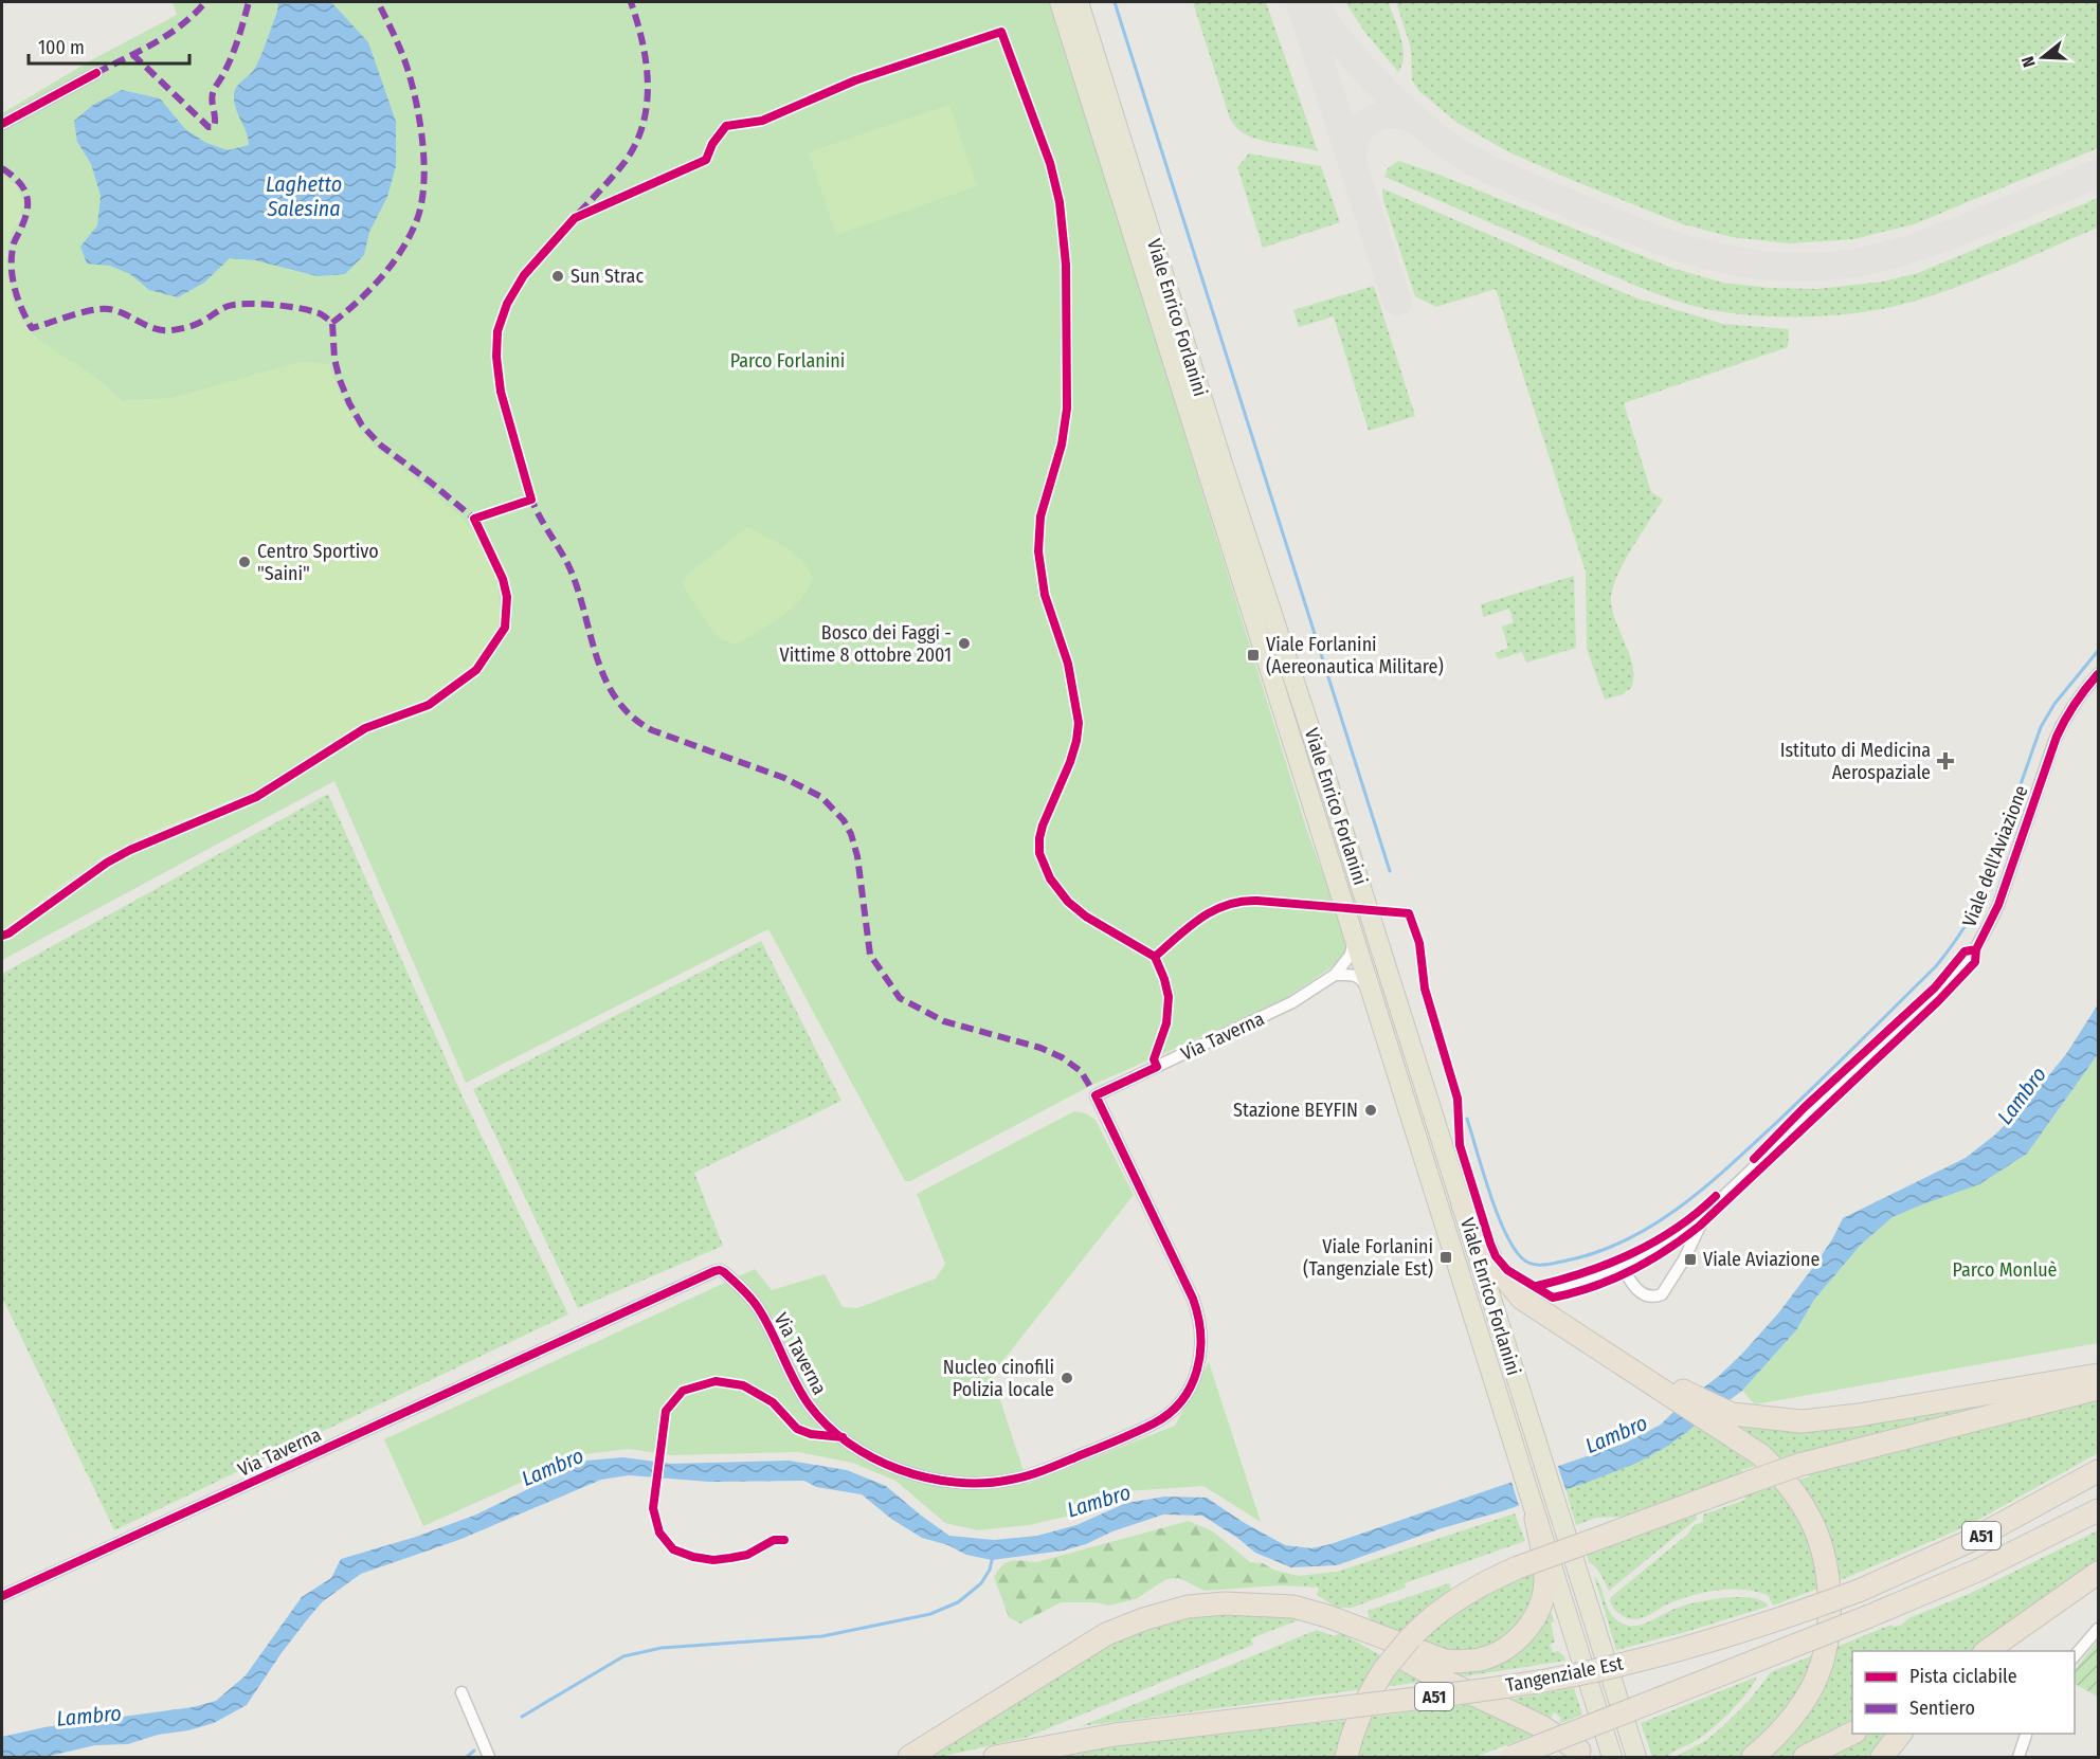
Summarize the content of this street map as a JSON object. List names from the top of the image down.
{
  "streets": {
    "highway": ["A51", "Tangenziale Est"],
    "main road": ["Viale Enrico Forlanini"],
    "street": ["Viale dell'Aviazione", "Via Taverna"]
  },
  "crossings": [
    ["Viale Enrico Forlanini", "Via Taverna"]
  ],
  "water": ["Laghetto Salesina", "Lambro"],
  "parks": ["Parco Forlanini", "Parco Monluè"],
  "places": {
    "other": [
      "Sun Strac",
      "Centro Sportivo \"Saini\"",
      "Bosco dei Faggi - Vittime 8 ottobre 2001",
      "Stazione BEYFIN",
      "Nucleo cinofili Polizia locale"
    ],
    "transit": ["Viale Forlanini (Aereonautica Militare)", "Viale Forlanini (Tangenziale Est)", "Viale Aviazione"],
    "health": ["Istituto di Medicina Aerospaziale"]
  },
  "legend": ["Pista ciclabile", "Sentiero"],
  "scale_bar": "100 m",
  "north": "left"
}
